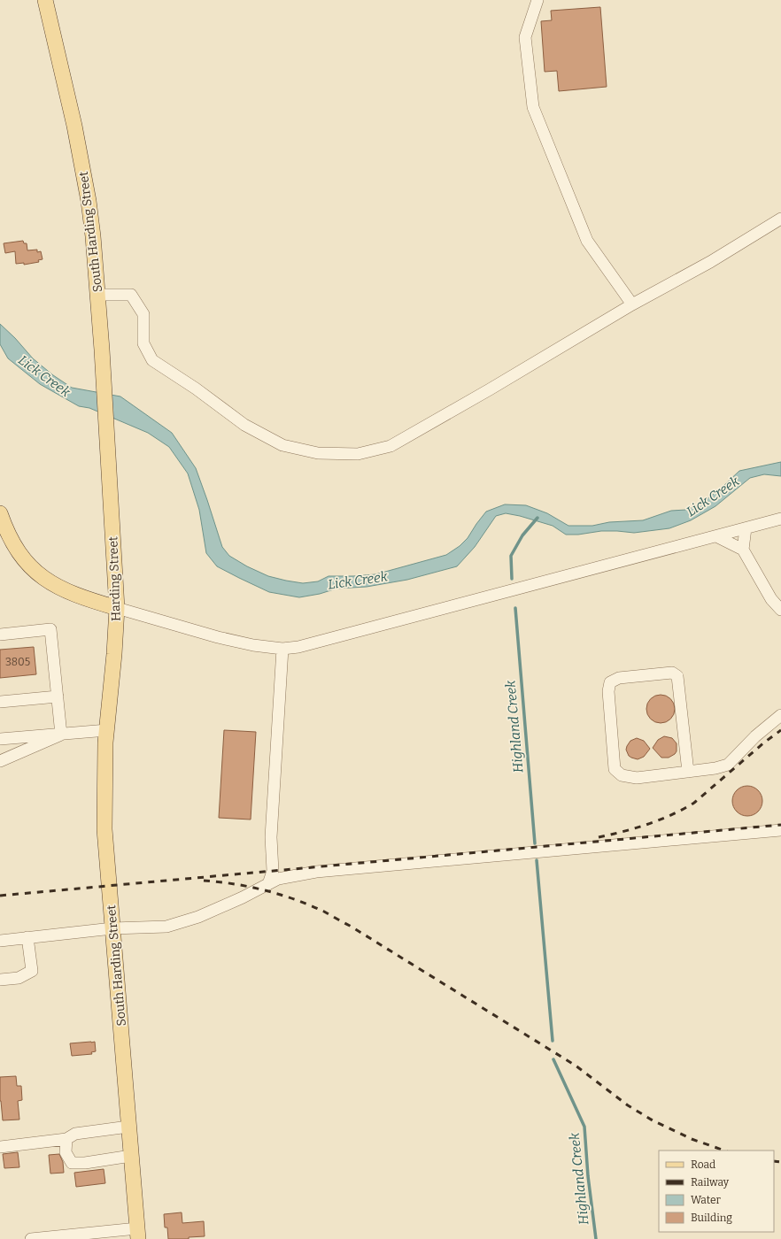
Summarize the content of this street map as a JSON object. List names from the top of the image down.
{
  "streets": {
    "main road": ["South Harding Street", "Harding Street"]
  },
  "crossings": [
    ["South Harding Street", "Harding Street"]
  ],
  "water": ["Lick Creek", "Highland Creek"],
  "house_numbers": ["3805"],
  "legend": [
    "Road",
    "Railway",
    "Water",
    "Building"
  ]
}
